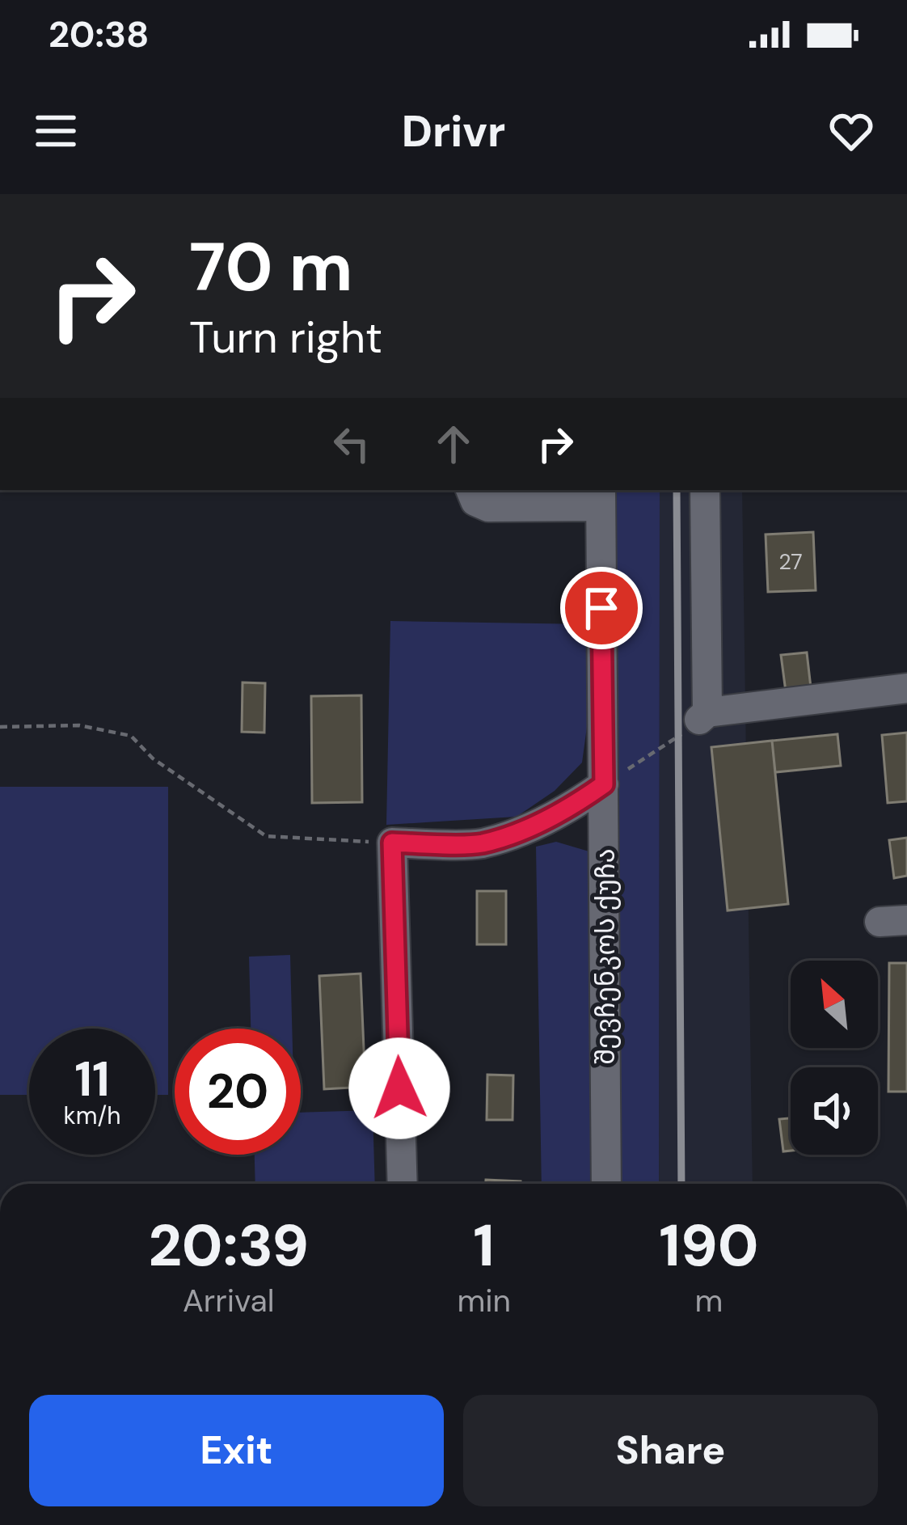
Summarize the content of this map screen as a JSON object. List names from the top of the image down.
{
  "streets": {
    "street": ["შევჩენკოს ქუჩა"]
  },
  "house_numbers": ["27"],
  "north": "top left",
  "page": {
    "status": "20:38",
    "header": "Drivr",
    "turn": ["70 m", "Turn right"],
    "speed": "11 km/h",
    "limit": "20",
    "eta": [
      "20:39",
      "Arrival",
      "1",
      "min",
      "190",
      "m"
    ],
    "buttons": ["Exit", "Share"]
  }
}
